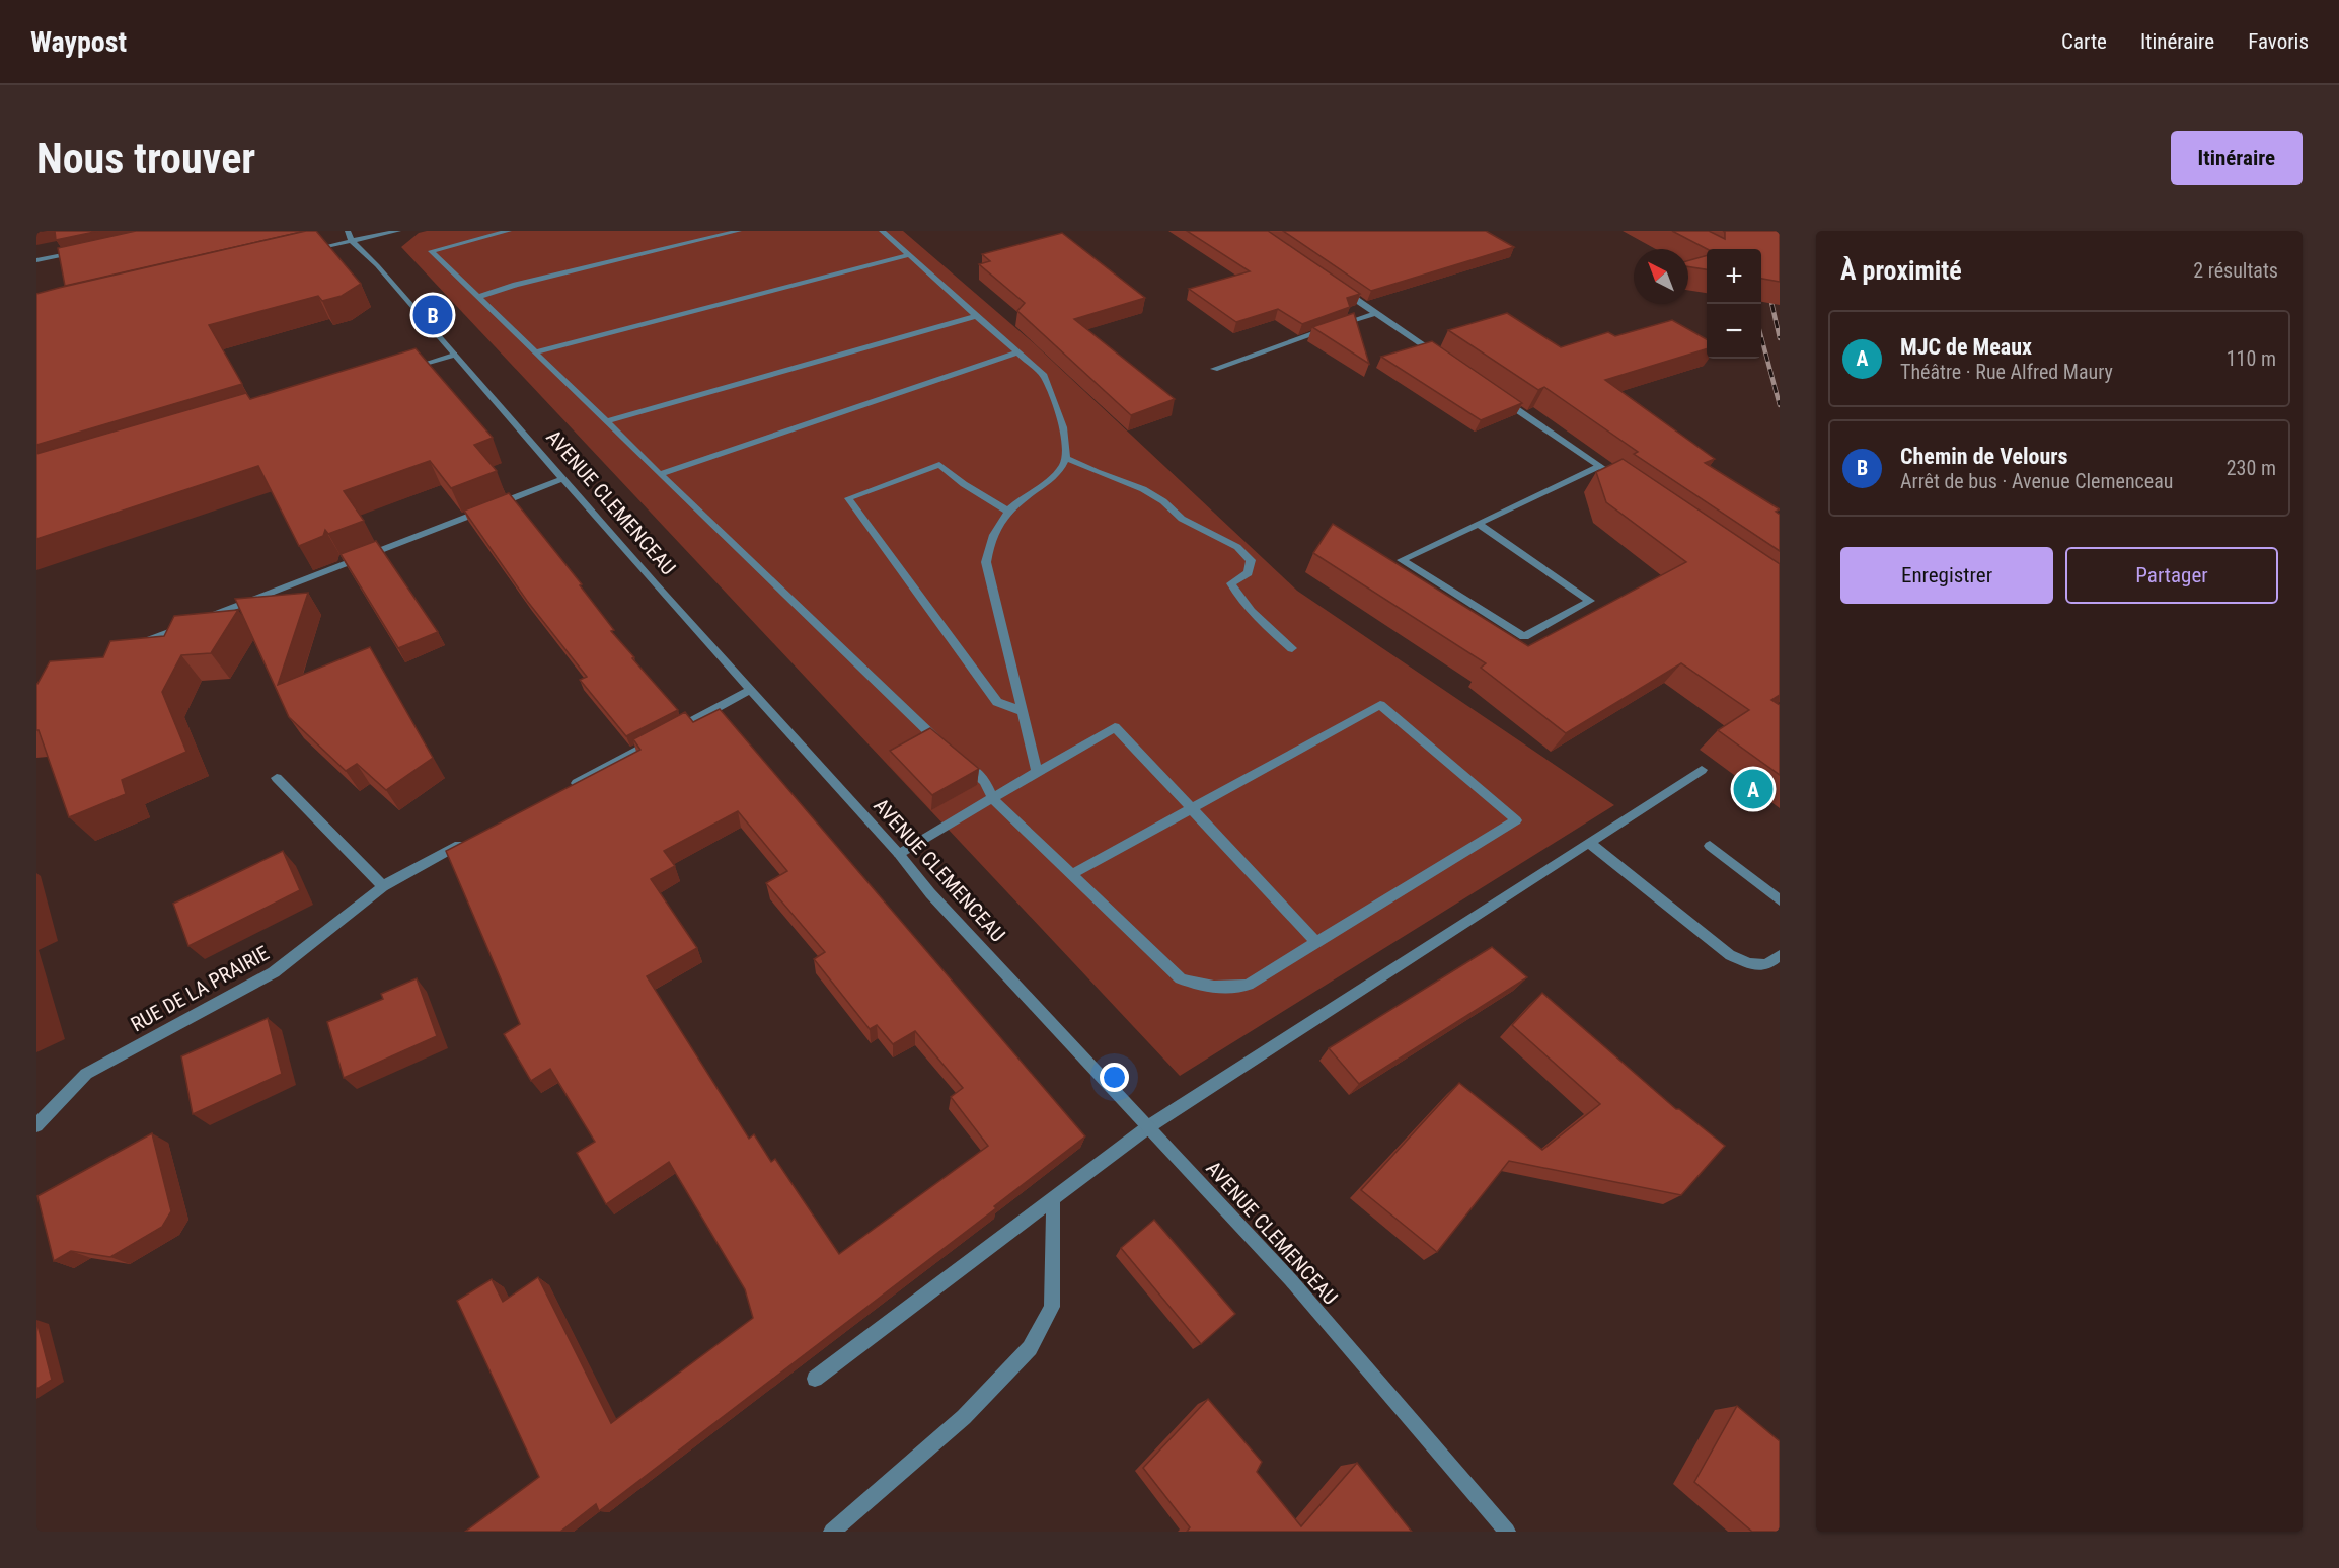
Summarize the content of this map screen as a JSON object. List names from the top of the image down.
{
  "streets": {
    "street": ["AVENUE CLEMENCEAU", "RUE DE LA PRAIRIE"]
  },
  "north": "top left",
  "page": {
    "header": "Waypost",
    "nav": ["Carte", "Itinéraire", "Favoris"],
    "buttons": [
      "Itinéraire",
      ["Enregistrer", "Partager"]
    ],
    "title": "Nous trouver",
    "heading": ["À proximité", "2 résultats"],
    "map_buttons": ["+", "−"],
    "pins": ["B", "A"],
    "list": [
      {
        "mark": "A",
        "name": "MJC de Meaux",
        "note": "Théâtre · Rue Alfred Maury",
        "value": "110 m"
      },
      {
        "mark": "B",
        "name": "Chemin de Velours",
        "note": "Arrêt de bus · Avenue Clemenceau",
        "value": "230 m"
      }
    ]
  }
}
